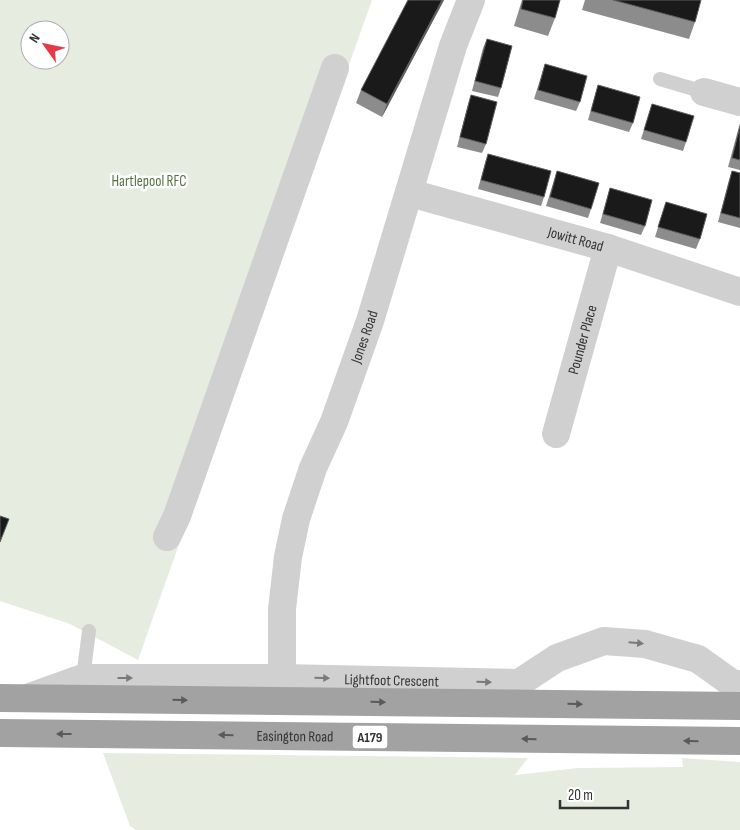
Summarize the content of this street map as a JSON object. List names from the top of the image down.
{
  "streets": {
    "highway": ["Easington Road", "A179"],
    "street": [
      "Jowitt Road",
      "Jones Road",
      "Pounder Place",
      "Lightfoot Crescent"
    ]
  },
  "crossings": [
    ["Jowitt Road", "Jones Road"],
    ["Jowitt Road", "Pounder Place"],
    ["Jones Road", "Lightfoot Crescent"]
  ],
  "one_way": ["Lightfoot Crescent"],
  "parks": ["Hartlepool RFC"],
  "scale_bar": "20 m",
  "north": "top left"
}
